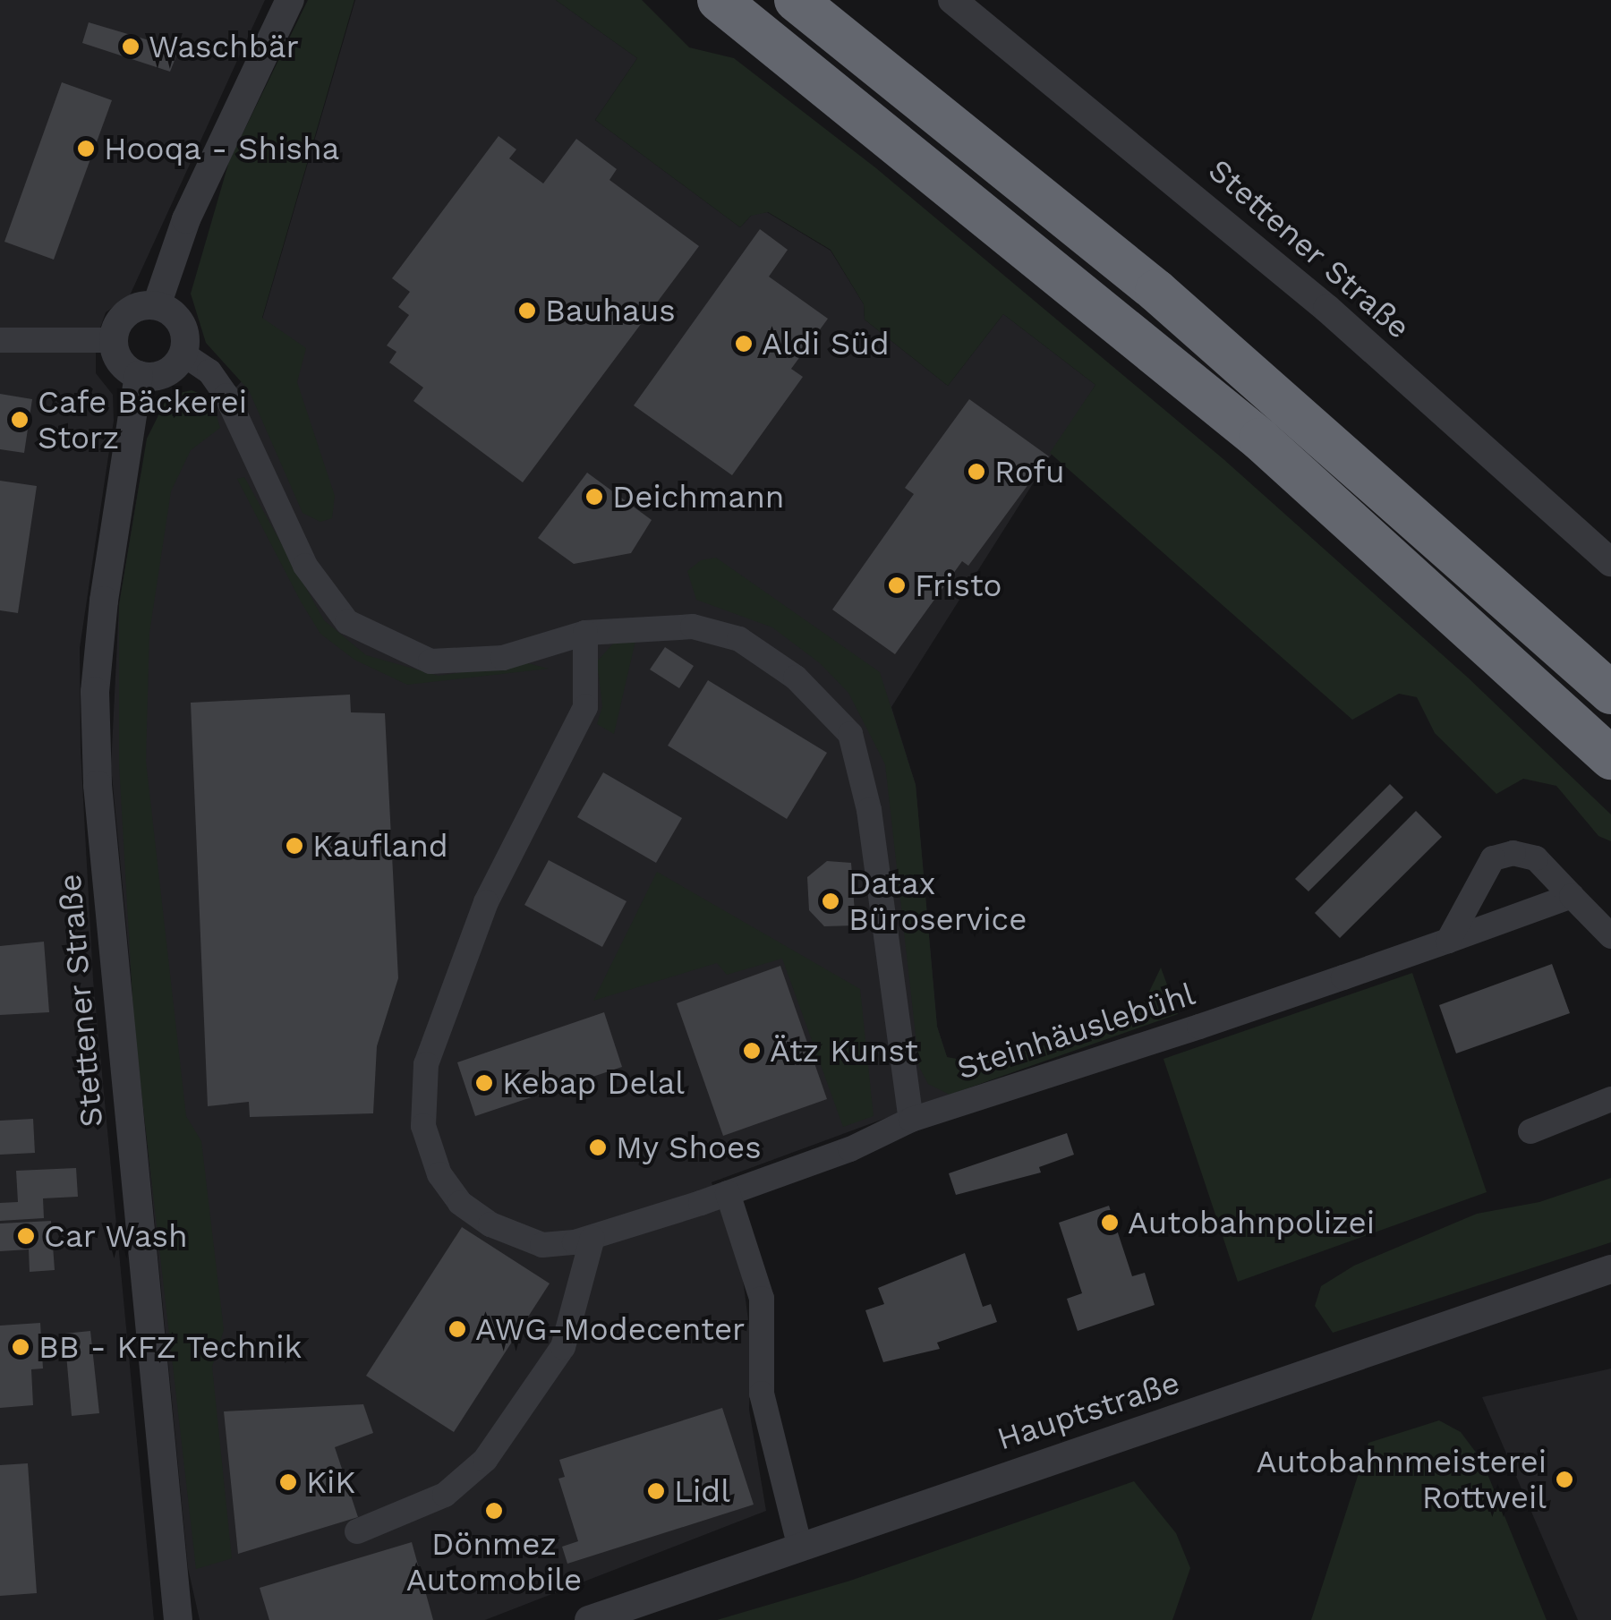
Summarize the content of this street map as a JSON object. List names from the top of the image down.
{
  "streets": {
    "street": ["Stettener Straße", "Steinhäuslebühl", "Hauptstraße"]
  },
  "places": [
    "Waschbär",
    "Hooqa - Shisha",
    "Bauhaus",
    "Aldi Süd",
    "Cafe Bäckerei Storz",
    "Rofu",
    "Deichmann",
    "Fristo",
    "Kaufland",
    "Datax Büroservice",
    "Ätz Kunst",
    "Kebap Delal",
    "My Shoes",
    "Autobahnpolizei",
    "Car Wash",
    "AWG-Modecenter",
    "BB - KFZ Technik",
    "Autobahnmeisterei Rottweil",
    "KiK",
    "Lidl",
    "Dönmez Automobile"
  ]
}
